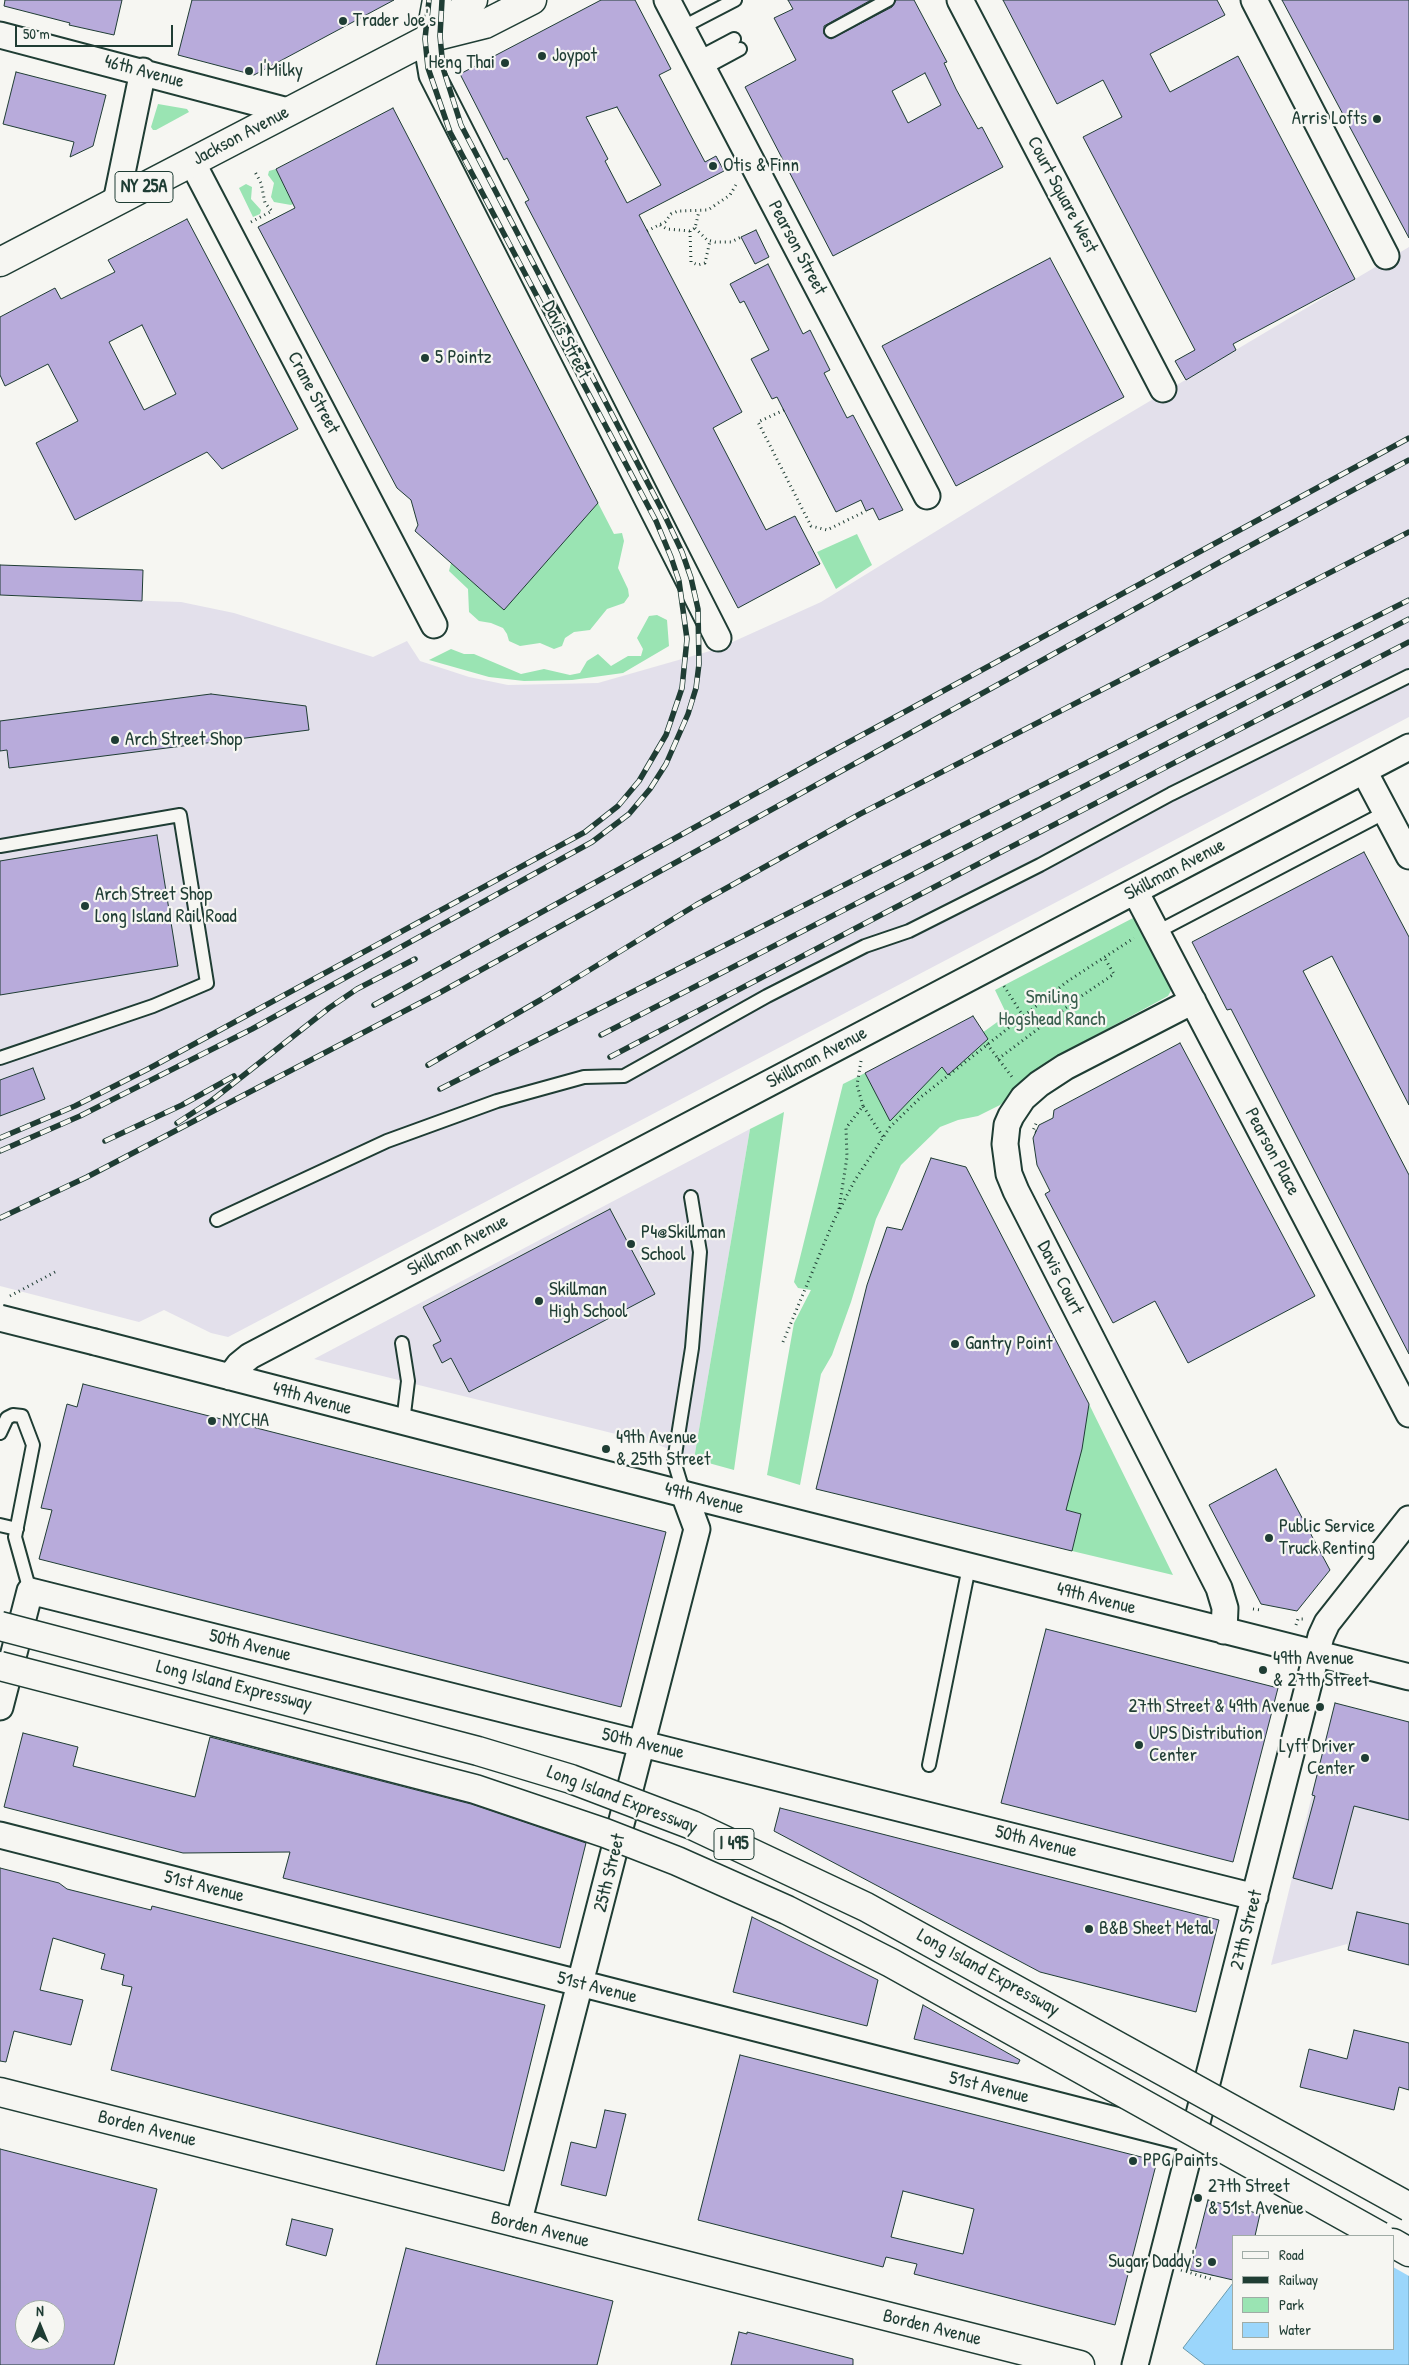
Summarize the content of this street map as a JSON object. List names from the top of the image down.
{
  "streets": {
    "main road": [
      "Jackson Avenue",
      "NY 25A",
      "Long Island Expressway",
      "I 495",
      "Borden Avenue"
    ],
    "street": [
      "46th Avenue",
      "Court Square West",
      "Pearson Street",
      "Davis Street",
      "Crane Street",
      "Skillman Avenue",
      "Pearson Place",
      "Davis Court",
      "49th Avenue",
      "50th Avenue",
      "25th Street",
      "51st Avenue",
      "27th Street"
    ]
  },
  "crossings": [
    ["46th Avenue", "Jackson Avenue"],
    ["Jackson Avenue", "Davis Street"],
    ["Jackson Avenue", "Crane Street"],
    ["Skillman Avenue", "Pearson Place"],
    ["Skillman Avenue", "49th Avenue"],
    ["Pearson Place", "Davis Court"],
    ["Davis Court", "49th Avenue"],
    ["49th Avenue", "25th Street"],
    ["49th Avenue", "27th Street"],
    ["50th Avenue", "25th Street"],
    ["50th Avenue", "27th Street"],
    ["25th Street", "51st Avenue"],
    ["25th Street", "Borden Avenue"],
    ["51st Avenue", "27th Street"]
  ],
  "parks": ["Smiling Hogshead Ranch"],
  "places": [
    "Trader Joe's",
    "Joypot",
    "Heng Thai",
    "I'Milky",
    "Arris Lofts",
    "Otis & Finn",
    "5 Pointz",
    "Arch Street Shop",
    "Arch Street Shop Long Island Rail Road",
    "P4@Skillman School",
    "Skillman High School",
    "Gantry Point",
    "NYCHA",
    "49th Avenue & 25th Street",
    "Public Service Truck Renting",
    "49th Avenue & 27th Street",
    "27th Street & 49th Avenue",
    "UPS Distribution Center",
    "Lyft Driver Center",
    "B&B Sheet Metal",
    "PPG Paints",
    "27th Street & 51st Avenue",
    "Sugar Daddy's"
  ],
  "legend": [
    "Road",
    "Railway",
    "Park",
    "Water"
  ],
  "scale_bar": "50 m",
  "north": "top"
}
